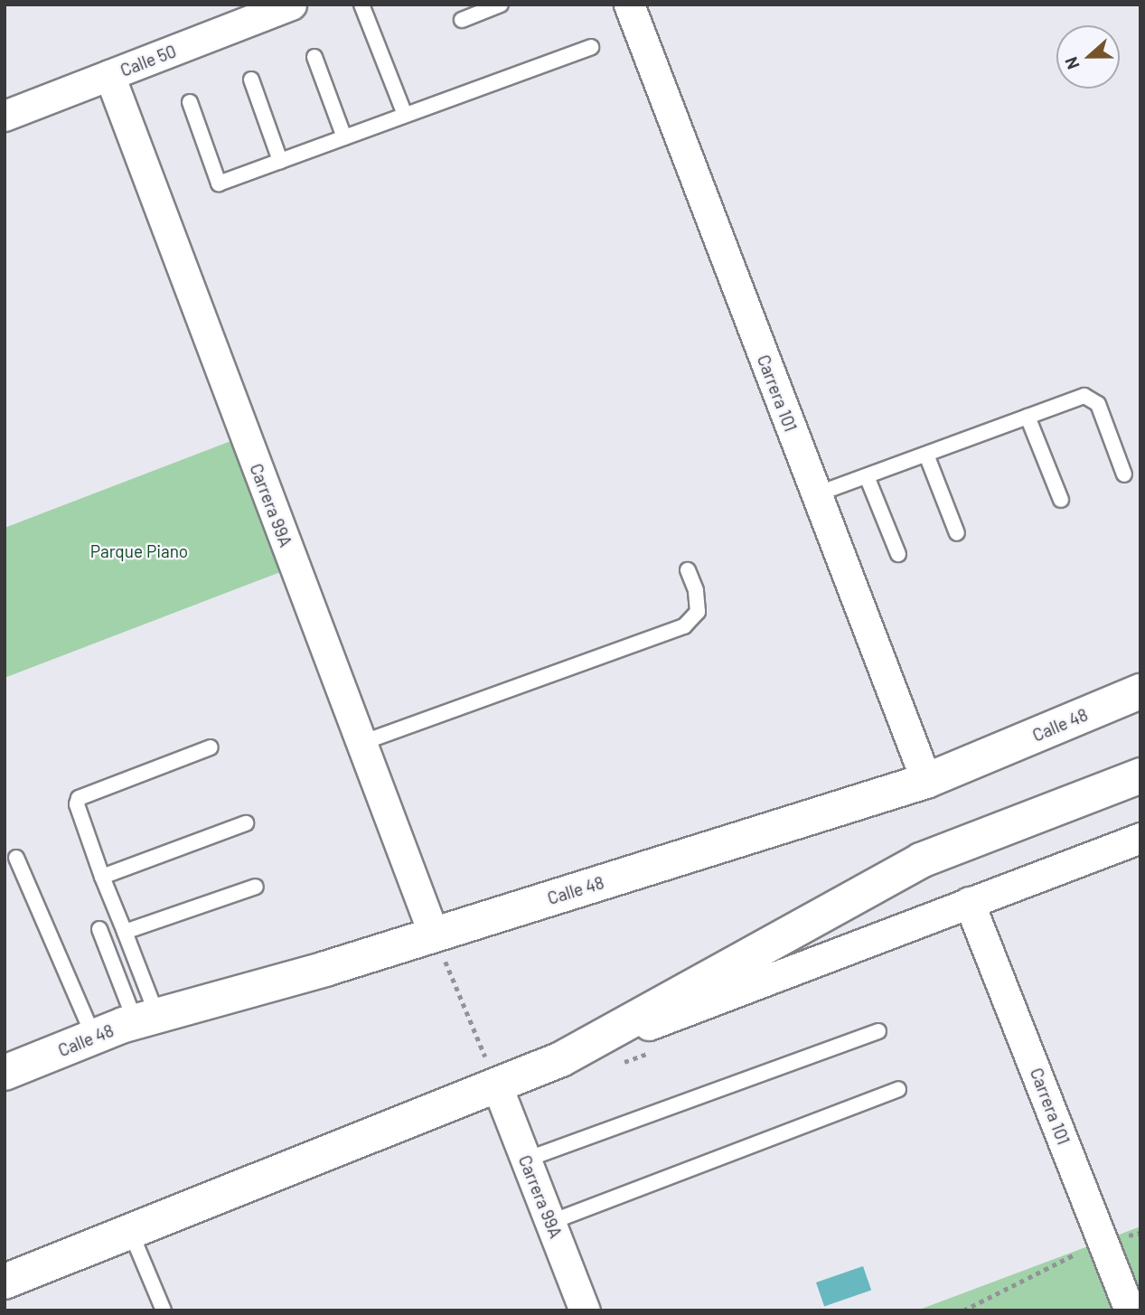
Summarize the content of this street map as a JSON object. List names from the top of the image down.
{
  "streets": {
    "main road": ["Calle 48"],
    "street": ["Calle 50", "Carrera 101", "Carrera 99A"]
  },
  "crossings": [
    ["Calle 50", "Carrera 99A"],
    ["Carrera 101", "Calle 48"],
    ["Carrera 99A", "Calle 48"]
  ],
  "parks": ["Parque Piano"],
  "north": "left"
}
